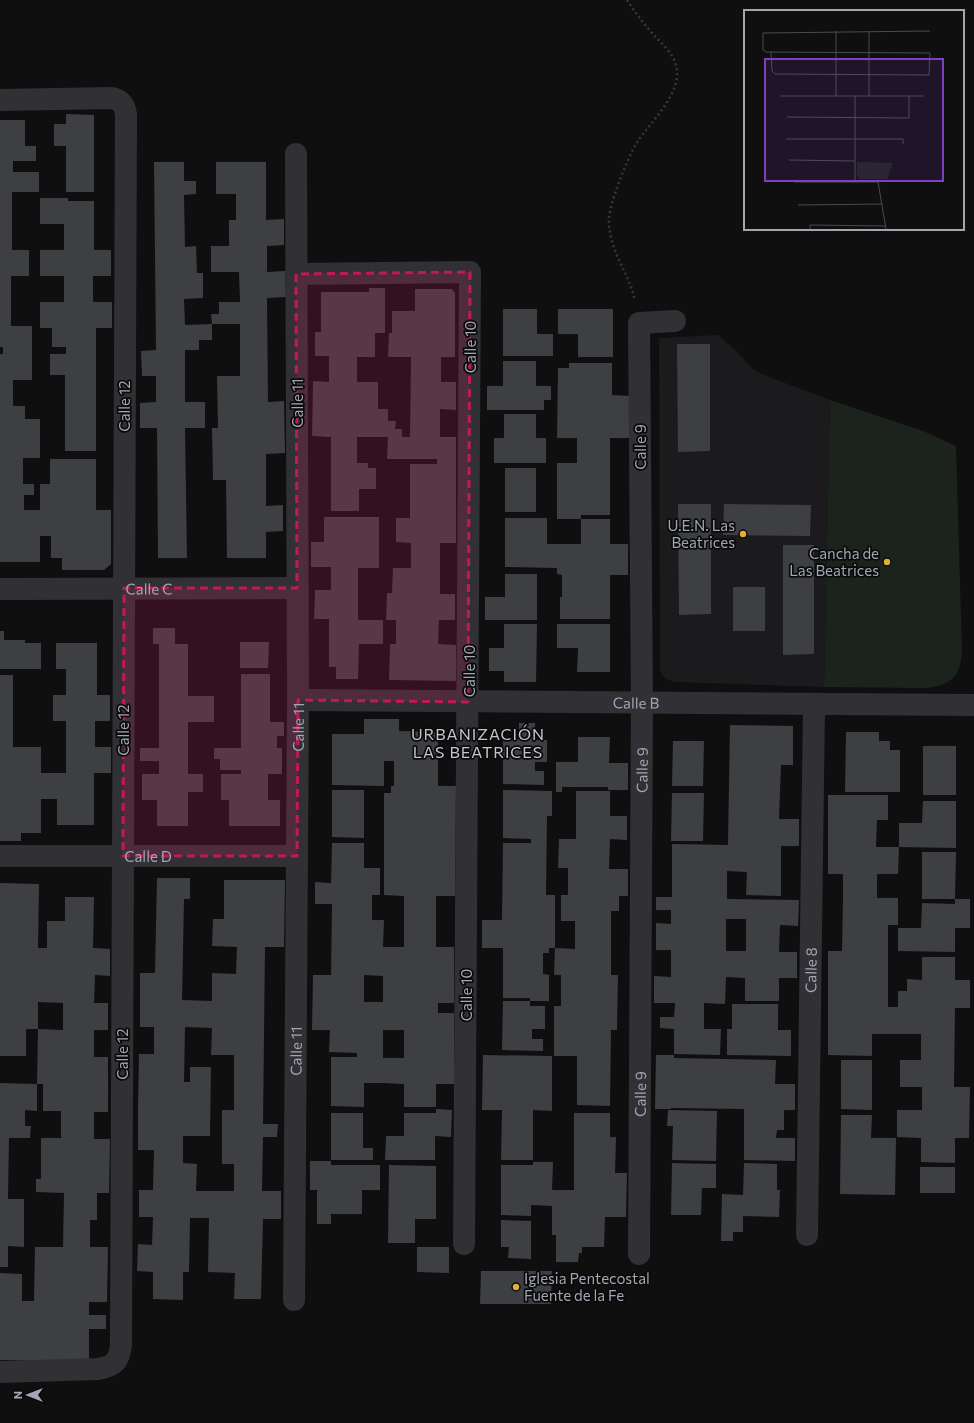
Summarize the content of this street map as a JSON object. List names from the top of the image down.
{
  "streets": {
    "street": [
      "Calle 10",
      "Calle 11",
      "Calle 12",
      "Calle 9",
      "Calle C",
      "Calle B",
      "Calle D",
      "Calle 8"
    ]
  },
  "crossings": [
    ["Calle 10", "Calle 11"],
    ["Calle 10", "Calle B"],
    ["Calle 11", "Calle C"],
    ["Calle 11", "Calle B"],
    ["Calle 11", "Calle D"],
    ["Calle 12", "Calle C"],
    ["Calle 12", "Calle D"],
    ["Calle 9", "Calle B"],
    ["Calle B", "Calle 8"]
  ],
  "districts": ["URBANIZACIÓN LAS BEATRICES"],
  "places": ["U.E.N. Las Beatrices", "Cancha de Las Beatrices", "Iglesia Pentecostal Fuente de la Fe"],
  "north": "left"
}
